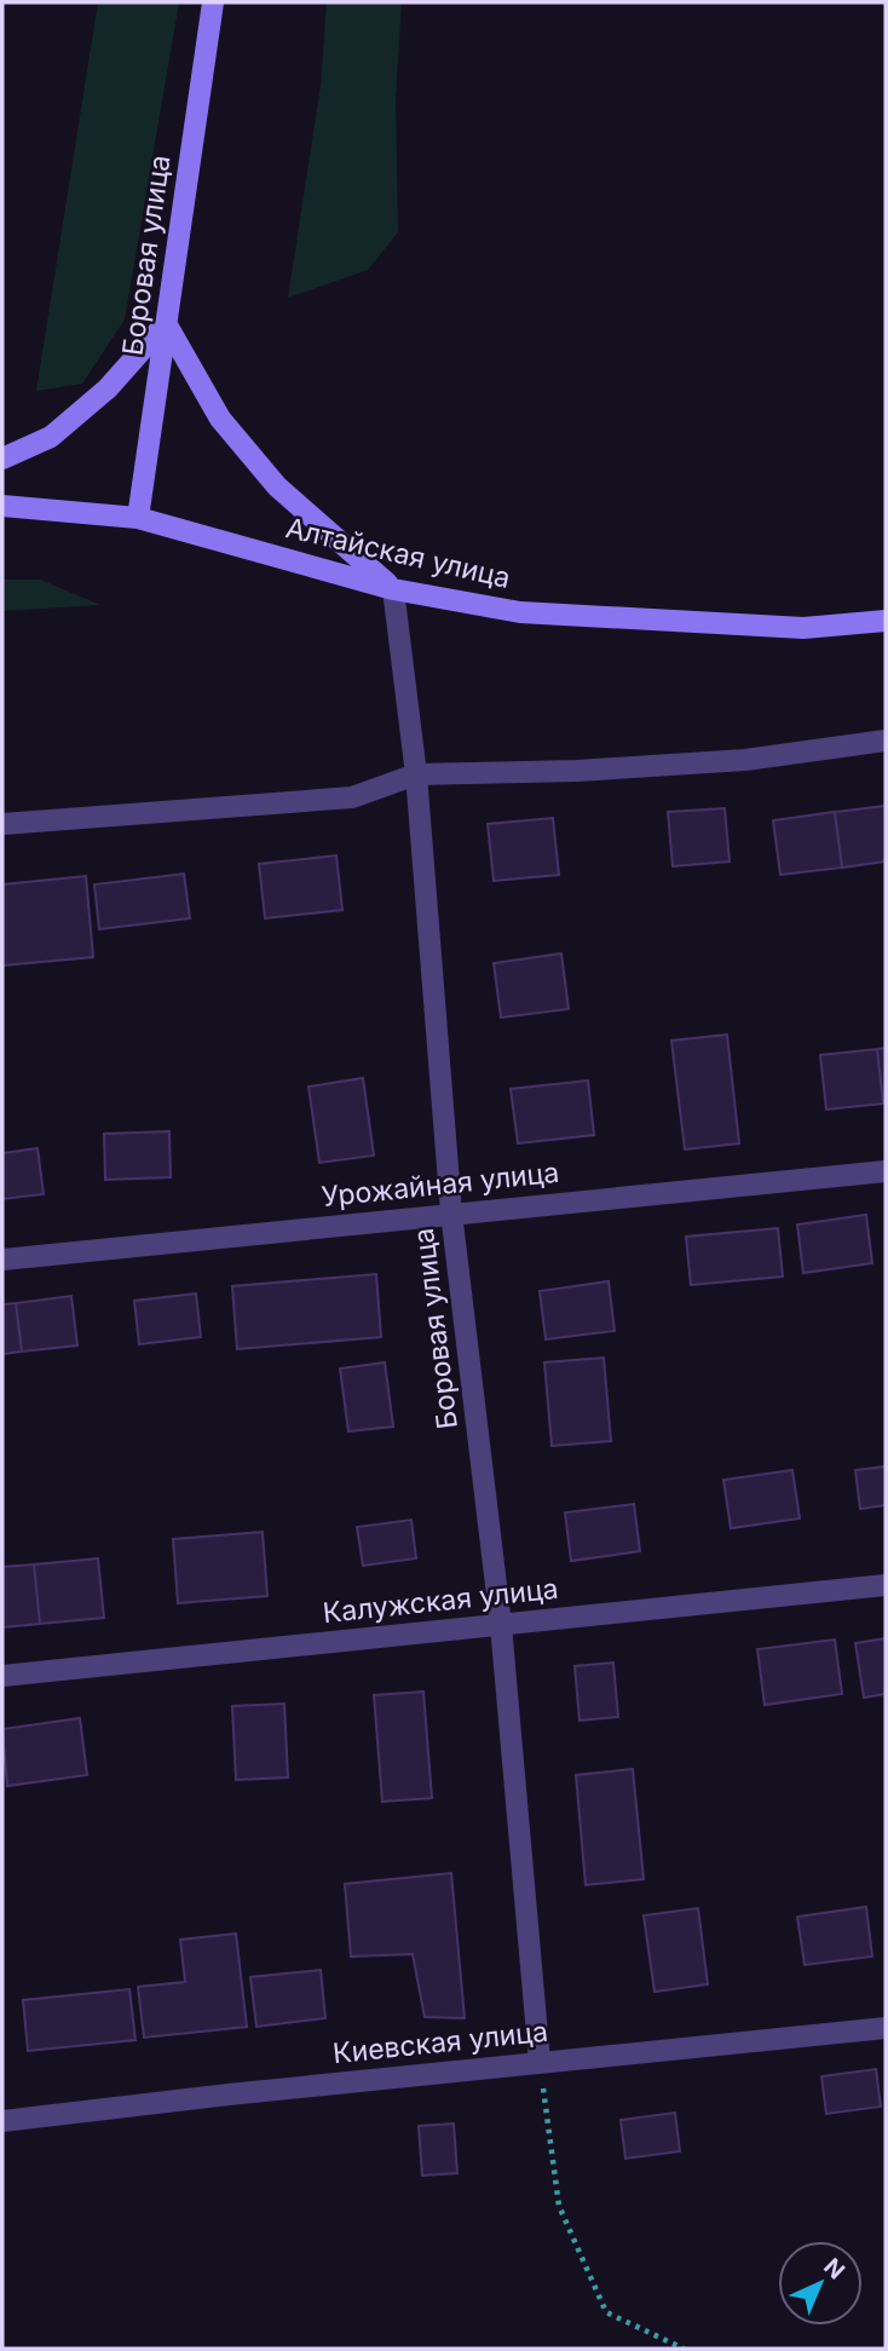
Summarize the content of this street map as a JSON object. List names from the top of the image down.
{
  "streets": {
    "street": [
      "Боровая улица",
      "Алтайская улица",
      "Урожайная улица",
      "Калужская улица",
      "Киевская улица"
    ]
  },
  "crossings": [
    ["Боровая улица", "Алтайская улица"],
    ["Боровая улица", "Урожайная улица"],
    ["Боровая улица", "Калужская улица"],
    ["Боровая улица", "Киевская улица"]
  ],
  "north": "top right"
}
